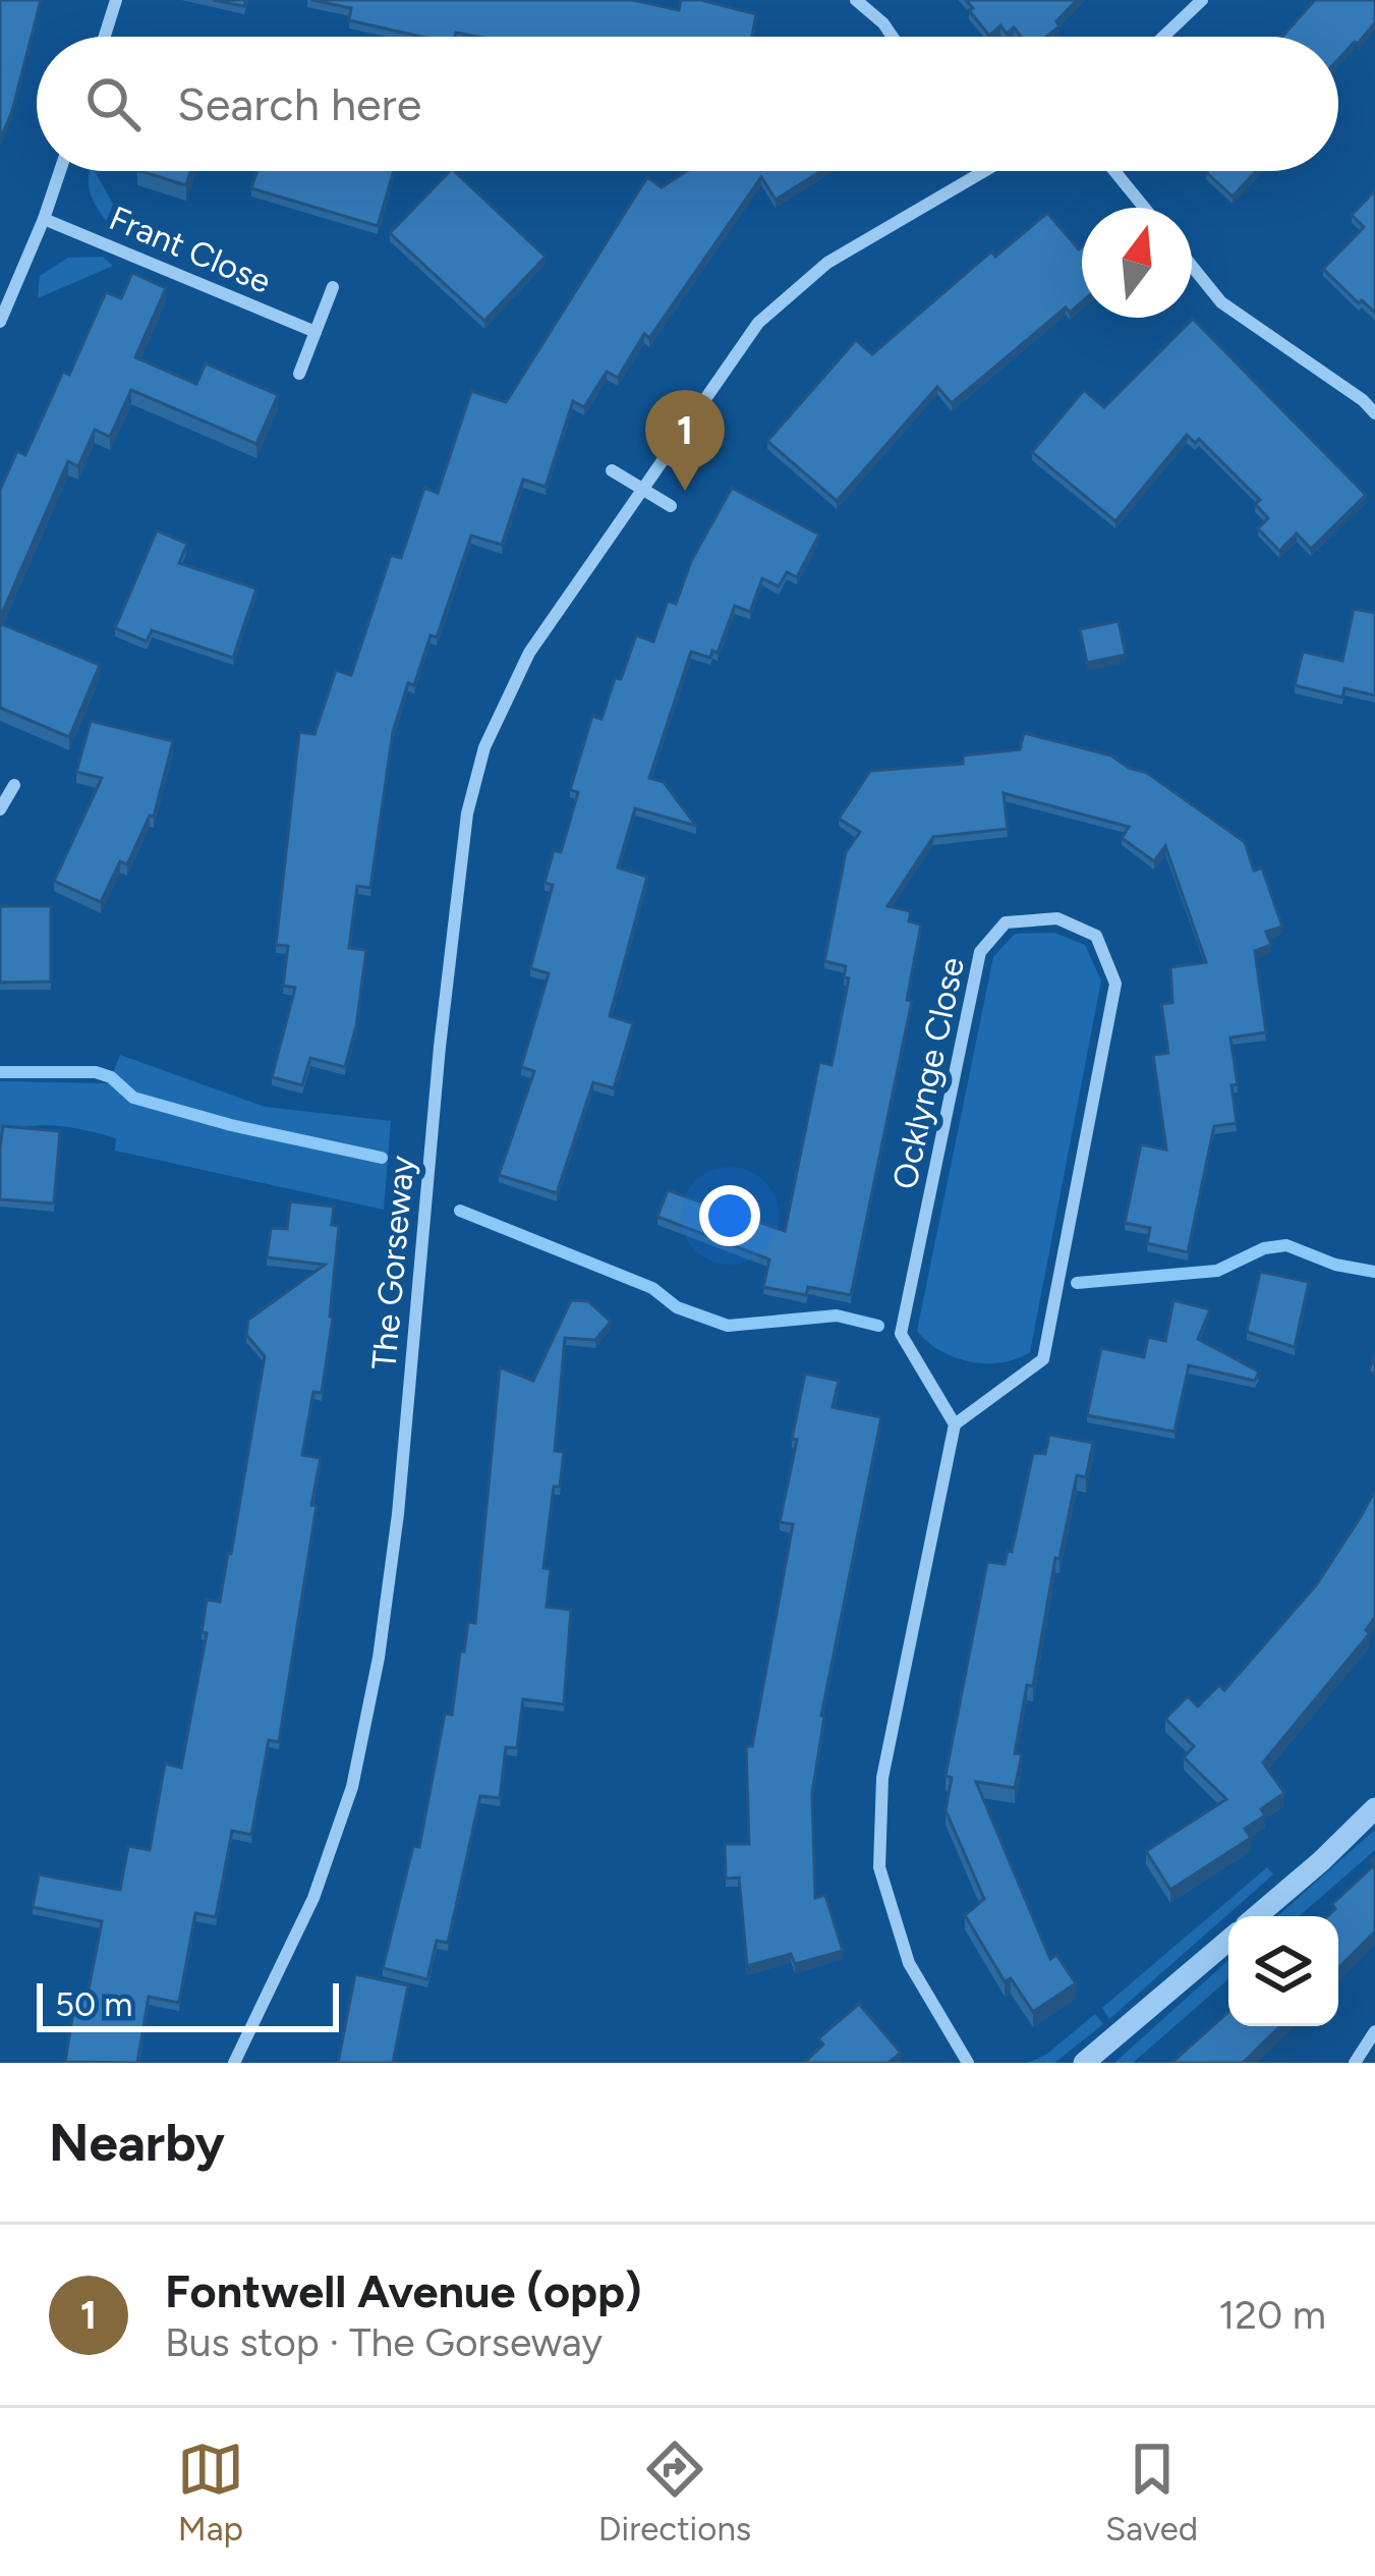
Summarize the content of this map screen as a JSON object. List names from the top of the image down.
{
  "streets": {
    "street": ["Frant Close", "Ocklynge Close", "The Gorseway"]
  },
  "scale_bar": "50 m",
  "north": "top",
  "page": {
    "search": "Search here",
    "pins": "1",
    "scale": "50 m",
    "heading": "Nearby",
    "list": [
      {
        "mark": "1",
        "name": "Fontwell Avenue (opp)",
        "note": "Bus stop · The Gorseway",
        "value": "120 m"
      }
    ],
    "nav": ["Map", "Directions", "Saved"]
  }
}
